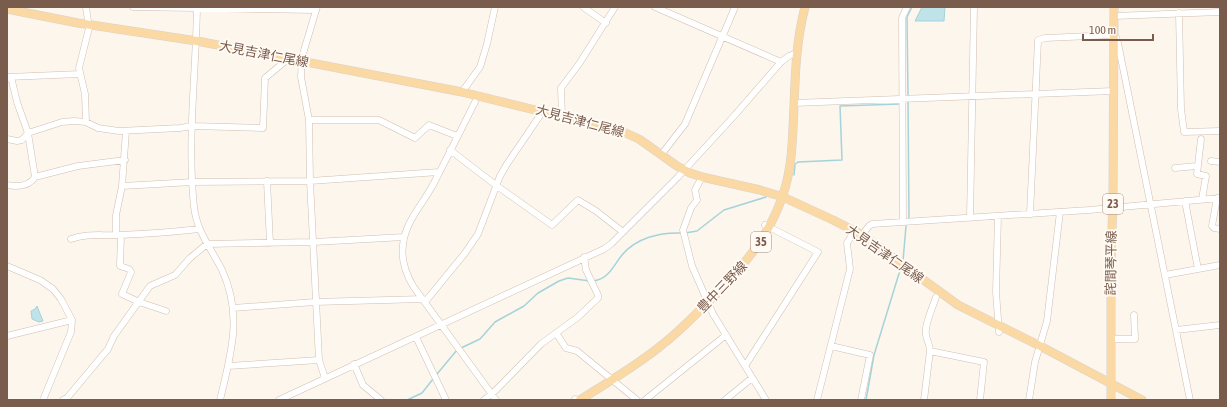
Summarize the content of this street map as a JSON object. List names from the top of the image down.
{
  "streets": {
    "main road": [
      "大見吉津仁尾線",
      "23",
      "35",
      "詫間琴平線",
      "豊中三野線"
    ]
  },
  "crossings": [
    ["大見吉津仁尾線", "詫間琴平線"],
    ["大見吉津仁尾線", "豊中三野線"]
  ],
  "scale_bar": "100 m"
}
